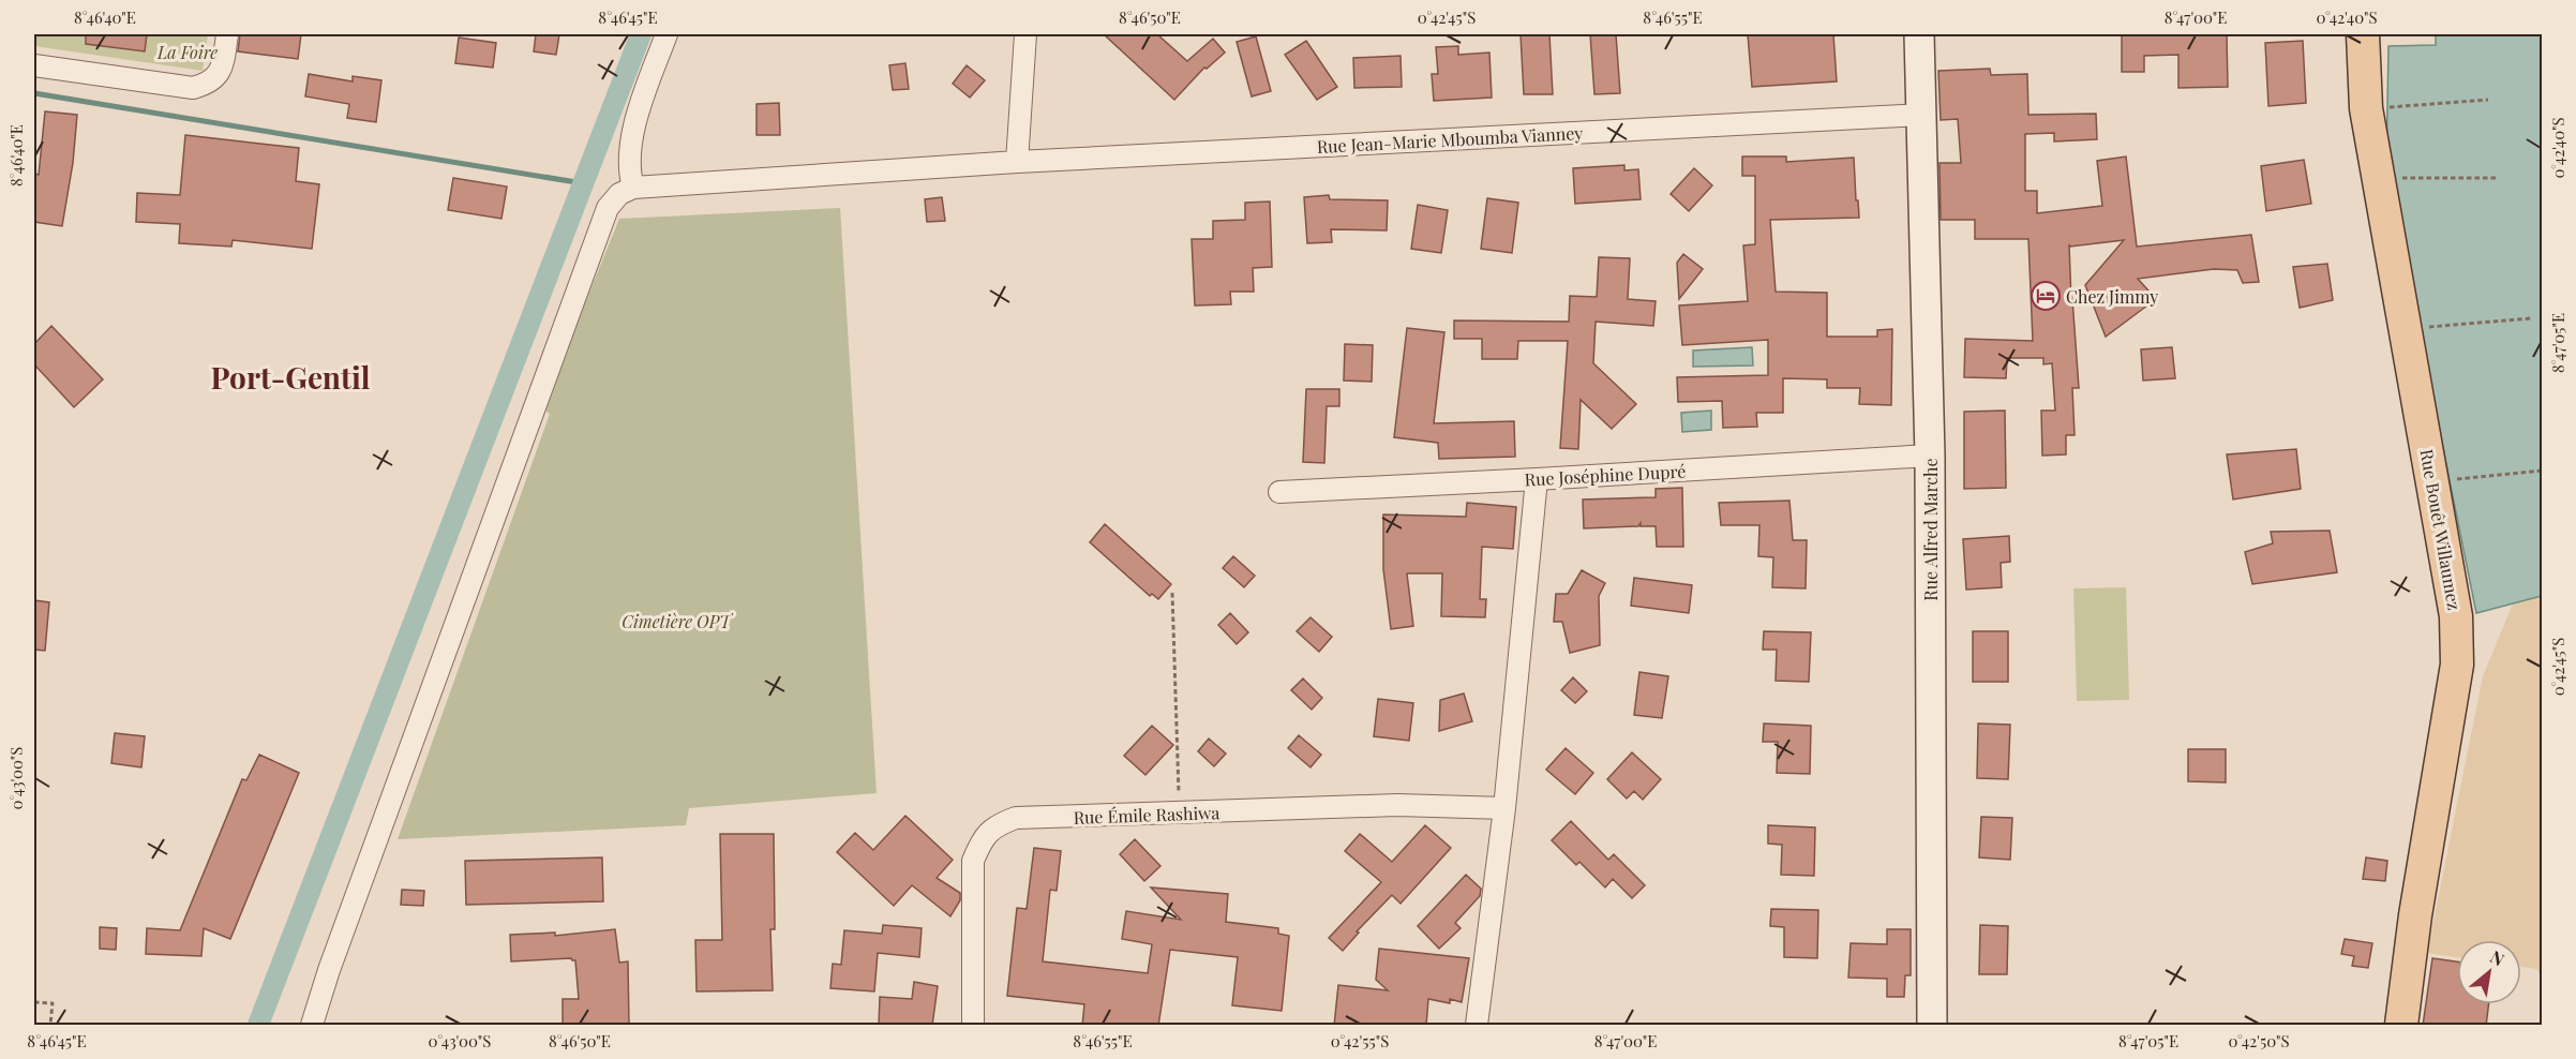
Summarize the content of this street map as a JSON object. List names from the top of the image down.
{
  "streets": {
    "main road": ["Rue Bouêt Willaumez"],
    "street": [
      "Rue Jean-Marie Mboumba Vianney",
      "Rue Joséphine Dupré",
      "Rue Alfred Marche",
      "Rue Émile Rashiwa"
    ]
  },
  "crossings": [
    ["Rue Jean-Marie Mboumba Vianney", "Rue Alfred Marche"],
    ["Rue Joséphine Dupré", "Rue Alfred Marche"]
  ],
  "districts": ["Port-Gentil"],
  "parks": ["La Foire", "Cimetière OPT"],
  "places": {
    "hotel": ["Chez Jimmy"]
  },
  "north": "top right",
  "coordinates": [
    "8°46'40\"E",
    "8°46'45\"E",
    "8°46'50\"E",
    "0°42'45\"S",
    "8°46'55\"E",
    "8°47'00\"E",
    "0°42'40\"S",
    "8°47'05\"E",
    "0°43'00\"S",
    "0°42'55\"S",
    "0°42'50\"S"
  ]
}
